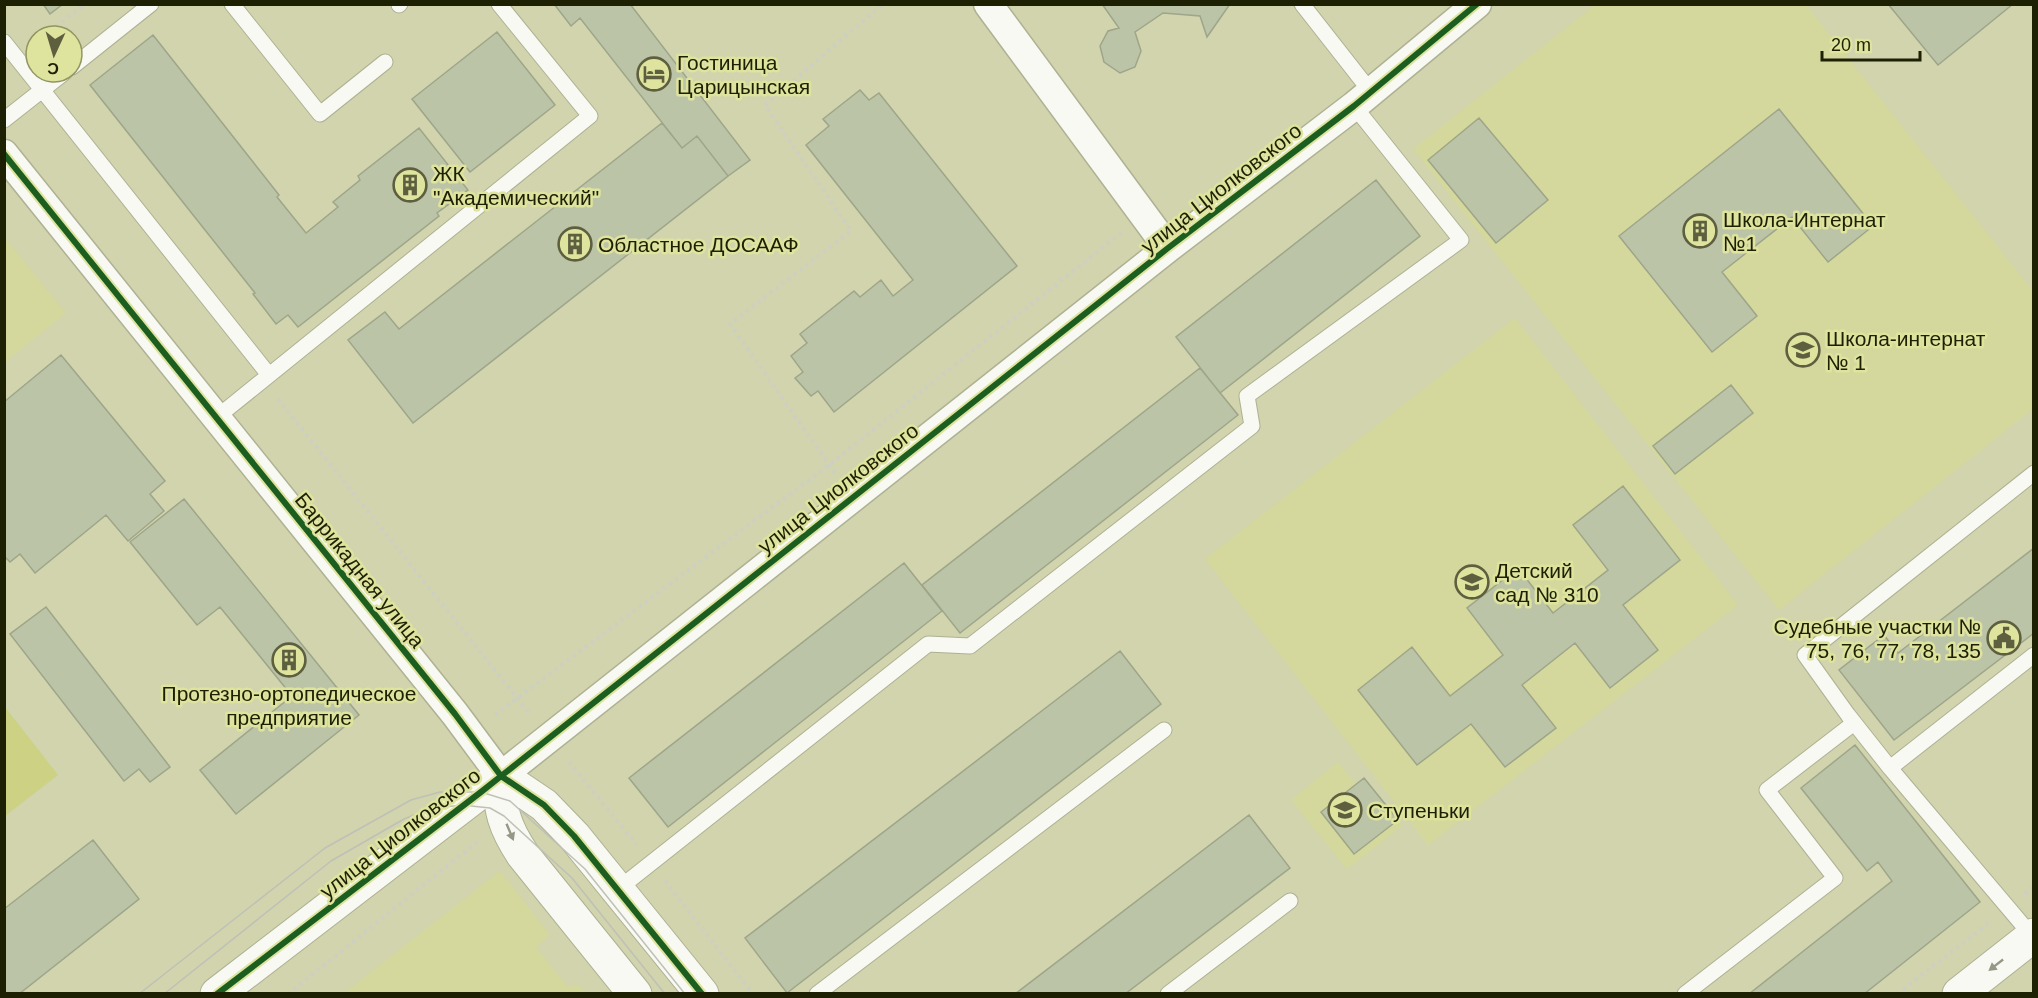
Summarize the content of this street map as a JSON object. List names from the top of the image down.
{
  "streets": {
    "street": ["улица Циолковского", "Баррикадная улица"]
  },
  "crossings": [
    ["улица Циолковского", "Баррикадная улица"]
  ],
  "places": {
    "hotel": ["Гостиница Царицынская"],
    "building": [
      "ЖК \"Академический\"",
      "Школа-Интернат №1",
      "Областное ДОСААФ",
      "Протезно-ортопедическое предприятие"
    ],
    "school or university": ["Школа-интернат № 1", "Детский сад № 310", "Ступеньки"],
    "public building": ["Судебные участки № 75, 76, 77, 78, 135"]
  },
  "scale_bar": "20 m",
  "north": "bottom"
}
